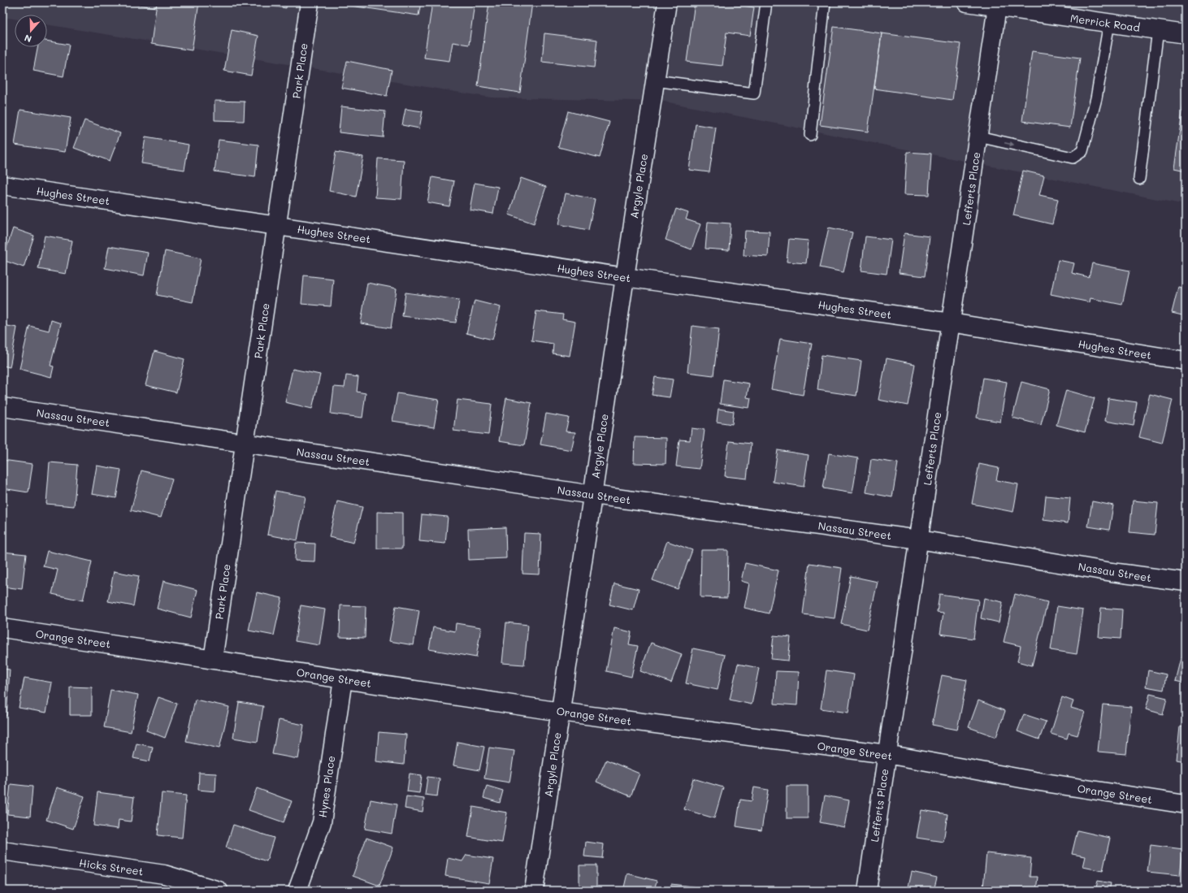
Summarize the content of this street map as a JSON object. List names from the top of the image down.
{
  "streets": {
    "street": [
      "Merrick Road",
      "Park Place",
      "Argyle Place",
      "Lefferts Place",
      "Hughes Street",
      "Nassau Street",
      "Orange Street",
      "Hynes Place",
      "Hicks Street"
    ]
  },
  "crossings": [
    ["Merrick Road", "Lefferts Place"],
    ["Park Place", "Hughes Street"],
    ["Park Place", "Nassau Street"],
    ["Park Place", "Orange Street"],
    ["Argyle Place", "Hughes Street"],
    ["Argyle Place", "Nassau Street"],
    ["Argyle Place", "Orange Street"],
    ["Lefferts Place", "Hughes Street"],
    ["Lefferts Place", "Nassau Street"],
    ["Lefferts Place", "Orange Street"],
    ["Orange Street", "Hynes Place"]
  ],
  "north": "bottom"
}
